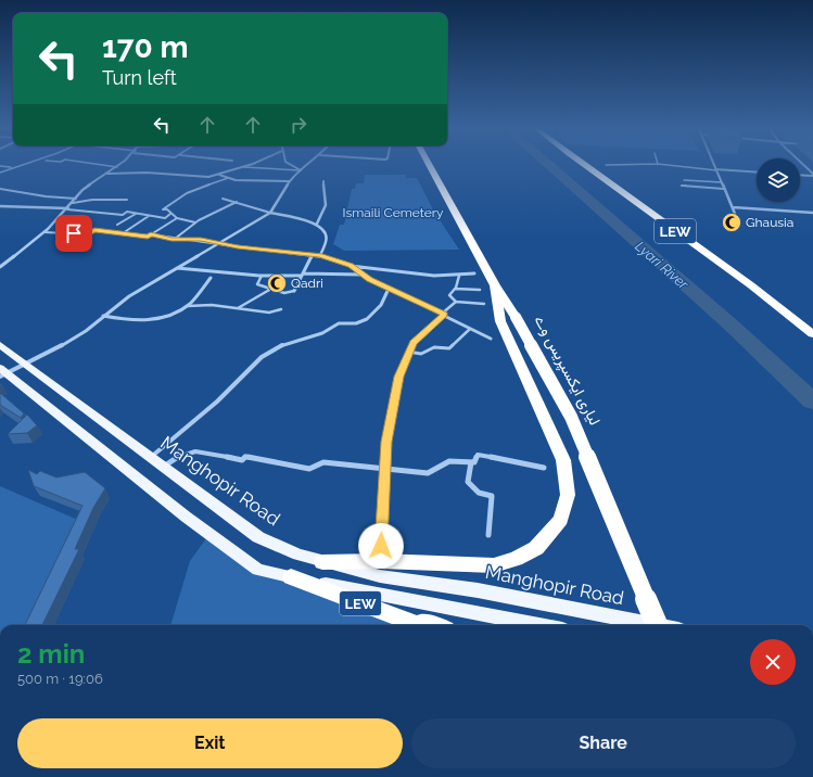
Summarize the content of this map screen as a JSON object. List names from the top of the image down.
{
  "streets": {
    "highway": ["LEW", "لیاری ایکسپریس وے"],
    "main road": ["Manghopir Road"]
  },
  "water": ["Lyari River"],
  "parks": ["Ismaili Cemetery"],
  "places": {
    "mosque": ["Ghausia", "Qadri"]
  },
  "page": {
    "turn": ["170 m", "Turn left"],
    "heading": ["2 min", "500 m · 19:06"],
    "buttons": ["Exit", "Share"]
  }
}
